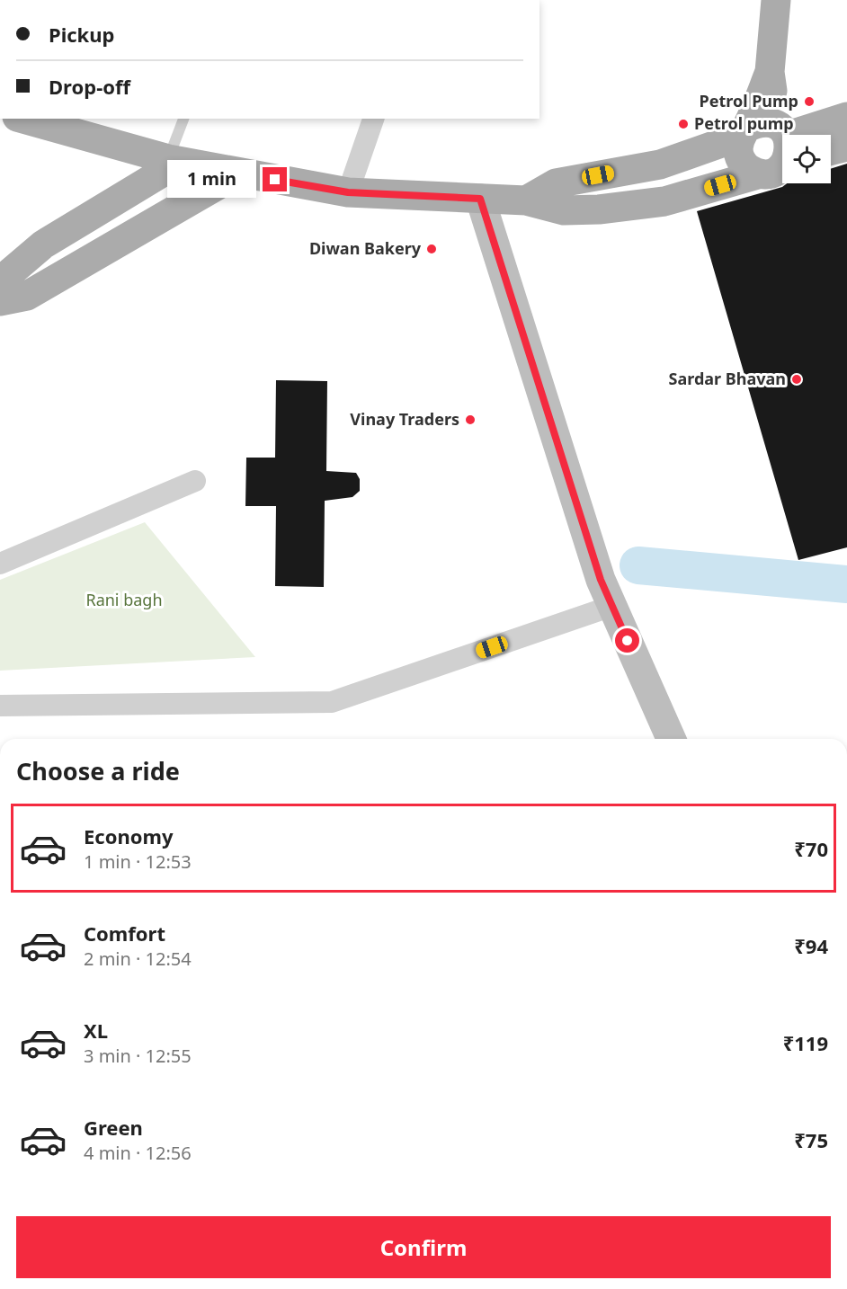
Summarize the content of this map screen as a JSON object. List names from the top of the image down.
{
  "parks": ["Rani bagh"],
  "places": [
    "Petrol Pump",
    "Petrol pump",
    "Diwan Bakery",
    "Sardar Bhavan",
    "Vinay Traders"
  ],
  "page": {
    "banner": ["Pickup", "Drop-off"],
    "bubble": "1 min",
    "heading": "Choose a ride",
    "list": [
      {
        "name": "Economy",
        "note": "1 min · 12:53",
        "value": "₹70"
      },
      {
        "name": "Comfort",
        "note": "2 min · 12:54",
        "value": "₹94"
      },
      {
        "name": "XL",
        "note": "3 min · 12:55",
        "value": "₹119"
      },
      {
        "name": "Green",
        "note": "4 min · 12:56",
        "value": "₹75"
      }
    ],
    "buttons": "Confirm"
  }
}
